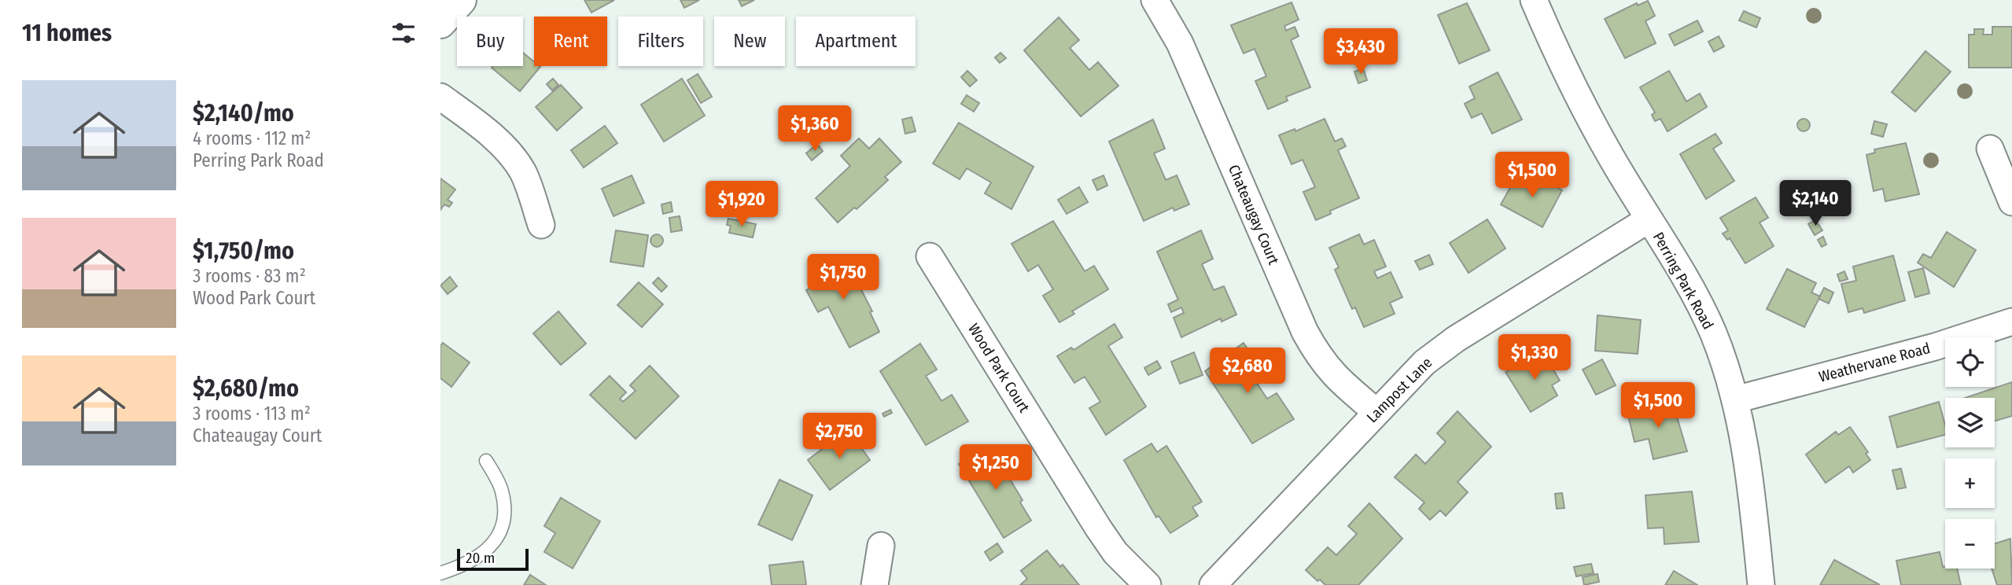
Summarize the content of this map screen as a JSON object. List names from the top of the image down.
{
  "streets": {
    "street": [
      "Chateaugay Court",
      "Perring Park Road",
      "Weathervane Road",
      "Wood Park Court",
      "Lampost Lane"
    ]
  },
  "crossings": [
    ["Chateaugay Court", "Lampost Lane"],
    ["Perring Park Road", "Weathervane Road"],
    ["Perring Park Road", "Lampost Lane"]
  ],
  "scale_bar": "20 m",
  "page": {
    "heading": "11 homes",
    "chip": [
      "Buy",
      "Rent",
      "Filters",
      "New",
      "Apartment"
    ],
    "price": [
      "$3,430",
      "$1,360",
      "$1,500",
      "$2,140",
      "$1,920",
      "$1,750",
      "$1,330",
      "$2,680",
      "$1,500",
      "$2,750",
      "$1,250"
    ],
    "list": [
      {
        "name": "$2,140/mo",
        "note": "4 rooms · 112 m² · Perring Park Road"
      },
      {
        "name": "$1,750/mo",
        "note": "3 rooms · 83 m² · Wood Park Court"
      },
      {
        "name": "$2,680/mo",
        "note": "3 rooms · 113 m² · Chateaugay Court"
      }
    ],
    "map_buttons": ["+", "−"],
    "scale": "20 m"
  }
}
